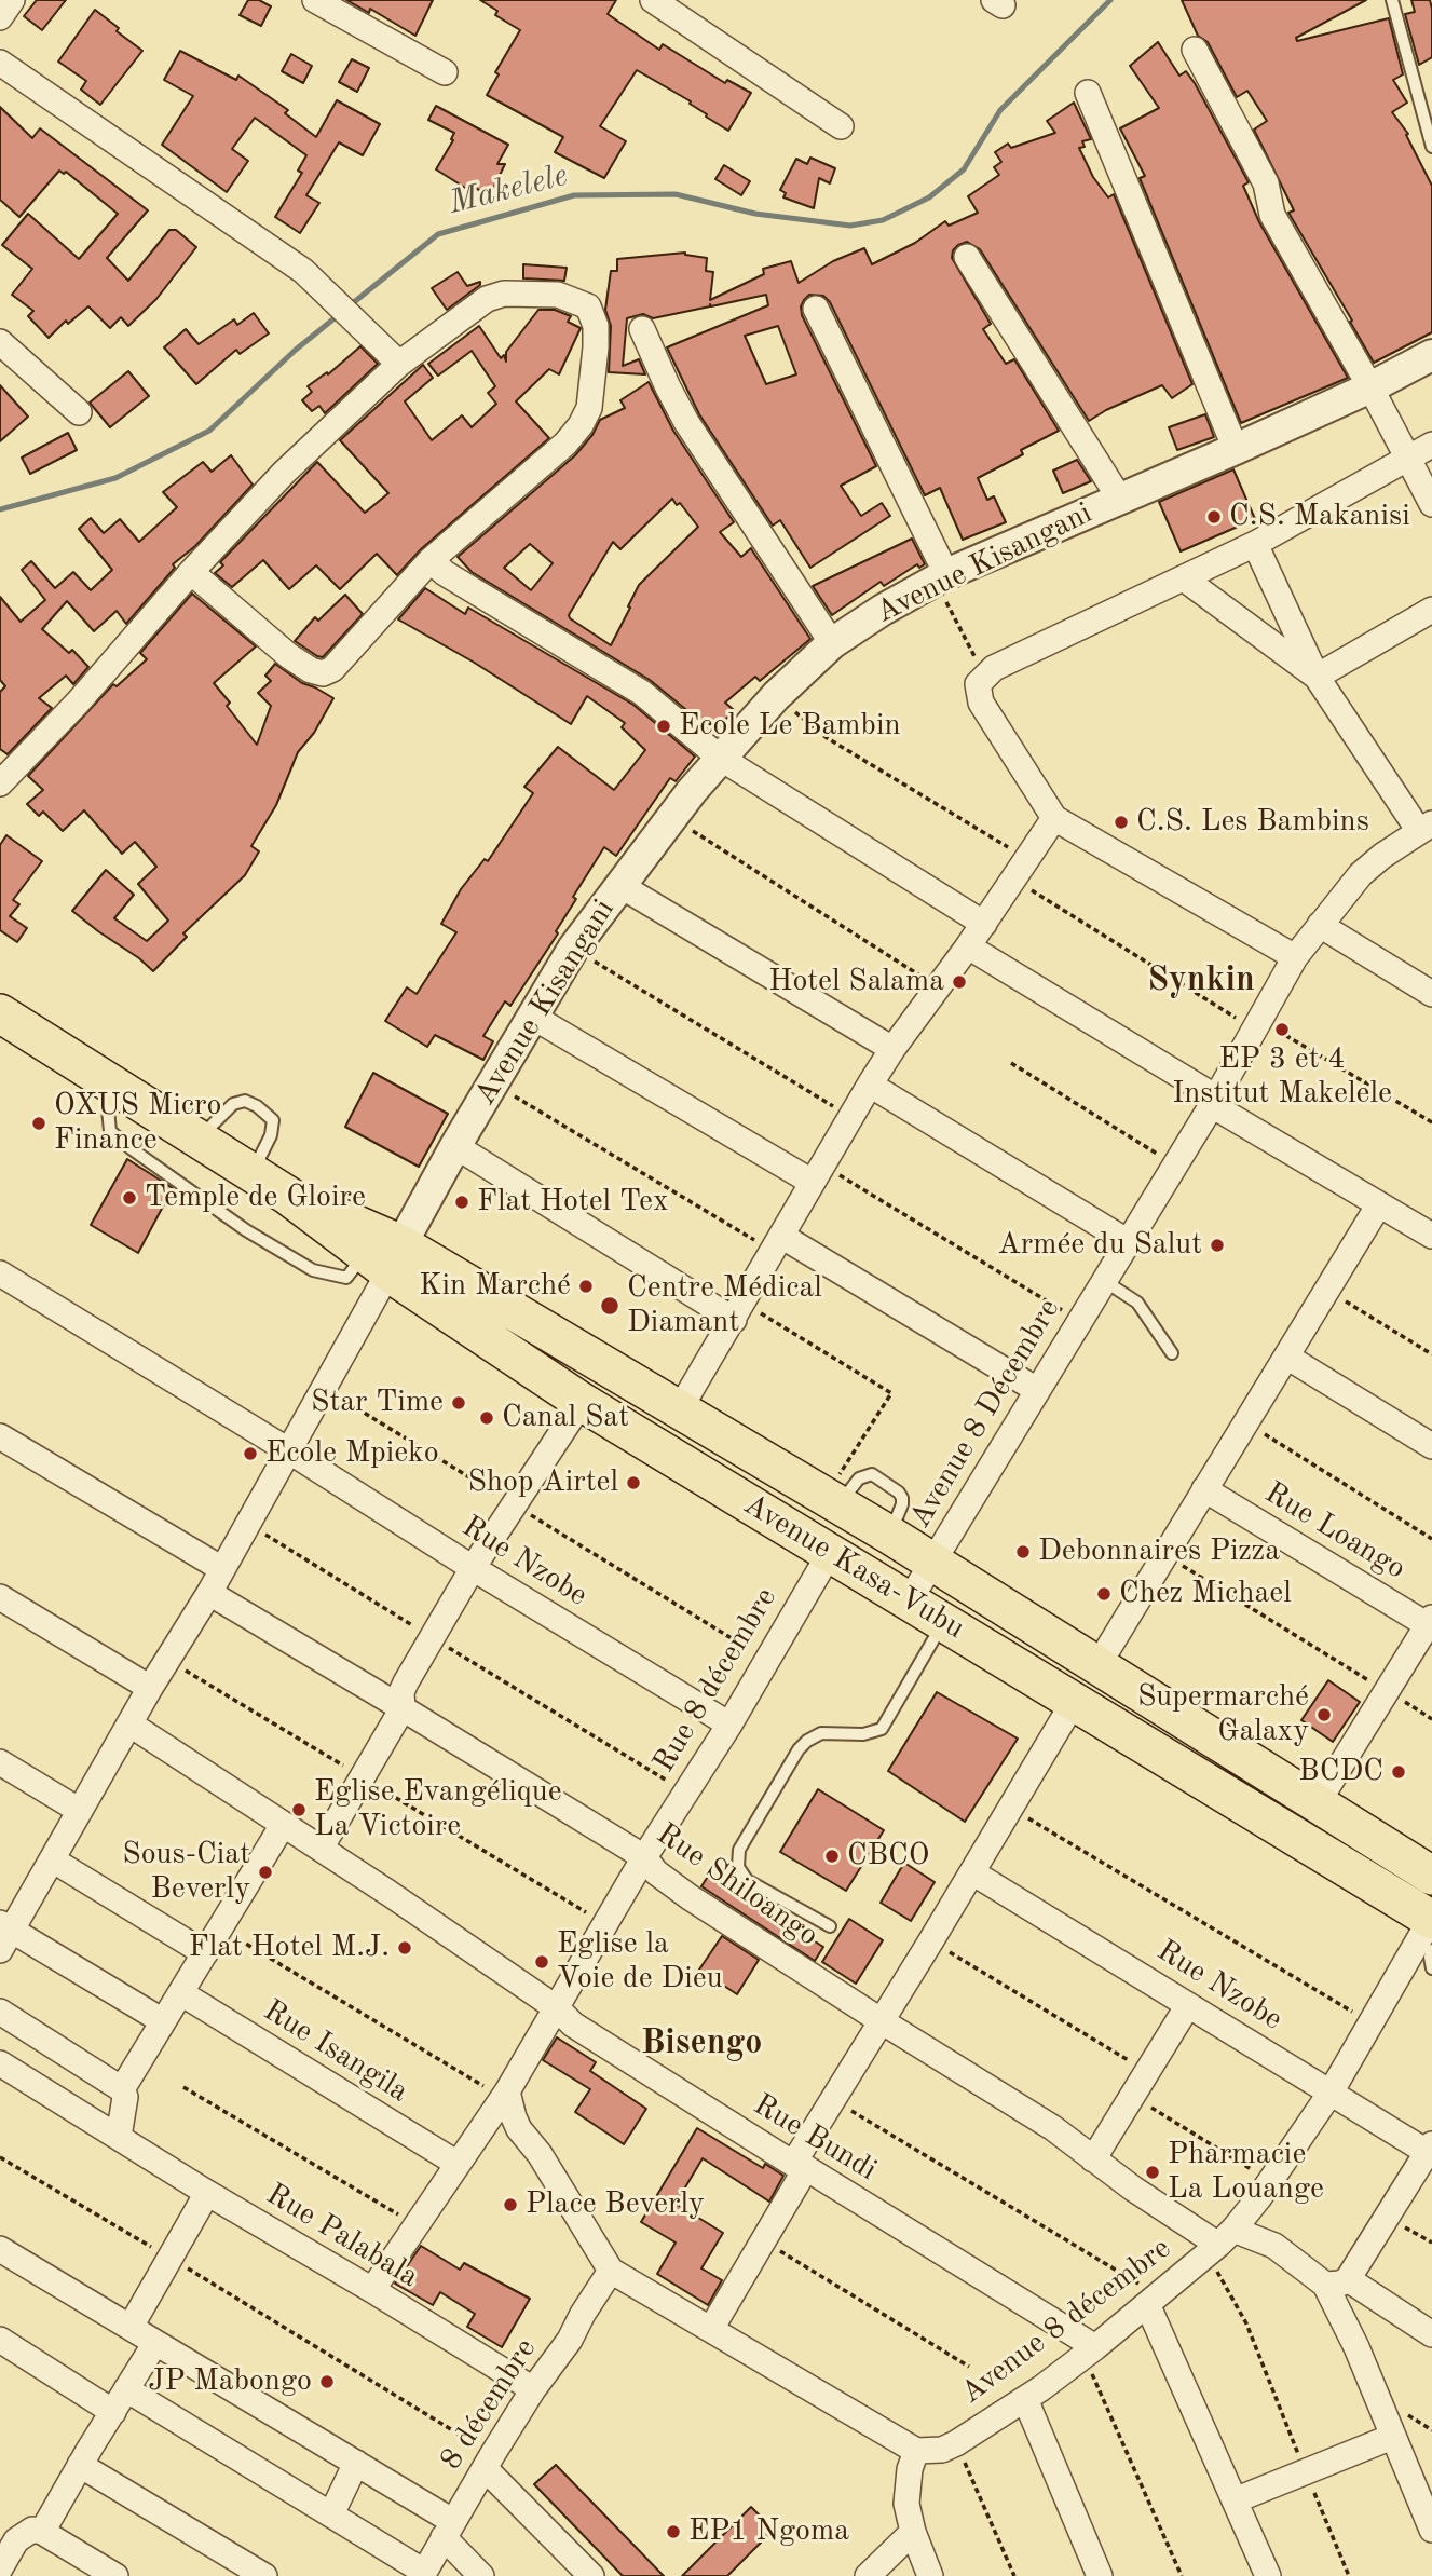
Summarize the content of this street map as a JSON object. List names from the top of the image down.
{
  "streets": {
    "main road": ["Avenue Kasa-Vubu"],
    "street": [
      "Avenue Kisangani",
      "Avenue 8 Décembre",
      "Rue Loango",
      "Rue Nzobe",
      "Rue 8 décembre",
      "Rue Shiloango",
      "Rue Isangila",
      "Rue Bundi",
      "Rue Palabala",
      "Avenue 8 décembre",
      "8 décembre"
    ]
  },
  "crossings": [
    ["Avenue Kisangani", "Avenue Kasa-Vubu"],
    ["Avenue 8 Décembre", "Avenue Kasa-Vubu"],
    ["Rue Nzobe", "Rue 8 décembre"],
    ["Rue Nzobe", "Avenue 8 décembre"],
    ["Avenue Kasa-Vubu", "Rue 8 décembre"],
    ["Avenue Kasa-Vubu", "Avenue 8 décembre"],
    ["Rue 8 décembre", "Rue Shiloango"],
    ["Rue 8 décembre", "Rue Isangila"],
    ["Rue 8 décembre", "Rue Bundi"],
    ["Rue 8 décembre", "Rue Palabala"],
    ["Rue Shiloango", "Avenue 8 décembre"],
    ["Rue Bundi", "Avenue 8 décembre"],
    ["Rue Palabala", "8 décembre"]
  ],
  "districts": ["Synkin", "Bisengo"],
  "water": ["Makelele"],
  "places": [
    "C.S. Makanisi",
    "Ecole Le Bambin",
    "C.S. Les Bambins",
    "Hotel Salama",
    "EP 3 et 4 Institut Makelele",
    "OXUS Micro Finance",
    "Temple de Gloire",
    "Flat Hotel Tex",
    "Armée du Salut",
    "Kin Marché",
    "Centre Médical Diamant",
    "Star Time",
    "Canal Sat",
    "Ecole Mpieko",
    "Shop Airtel",
    "Debonnaires Pizza",
    "Chez Michael",
    "Supermarché Galaxy",
    "BCDC",
    "Eglise Evangélique La Victoire",
    "CBCO",
    "Sous-Ciat Beverly",
    "Flat Hotel M.J.",
    "Eglise la Voie de Dieu",
    "Pharmacie La Louange",
    "Place Beverly",
    "JP Mabongo",
    "EP1 Ngoma"
  ]
}
